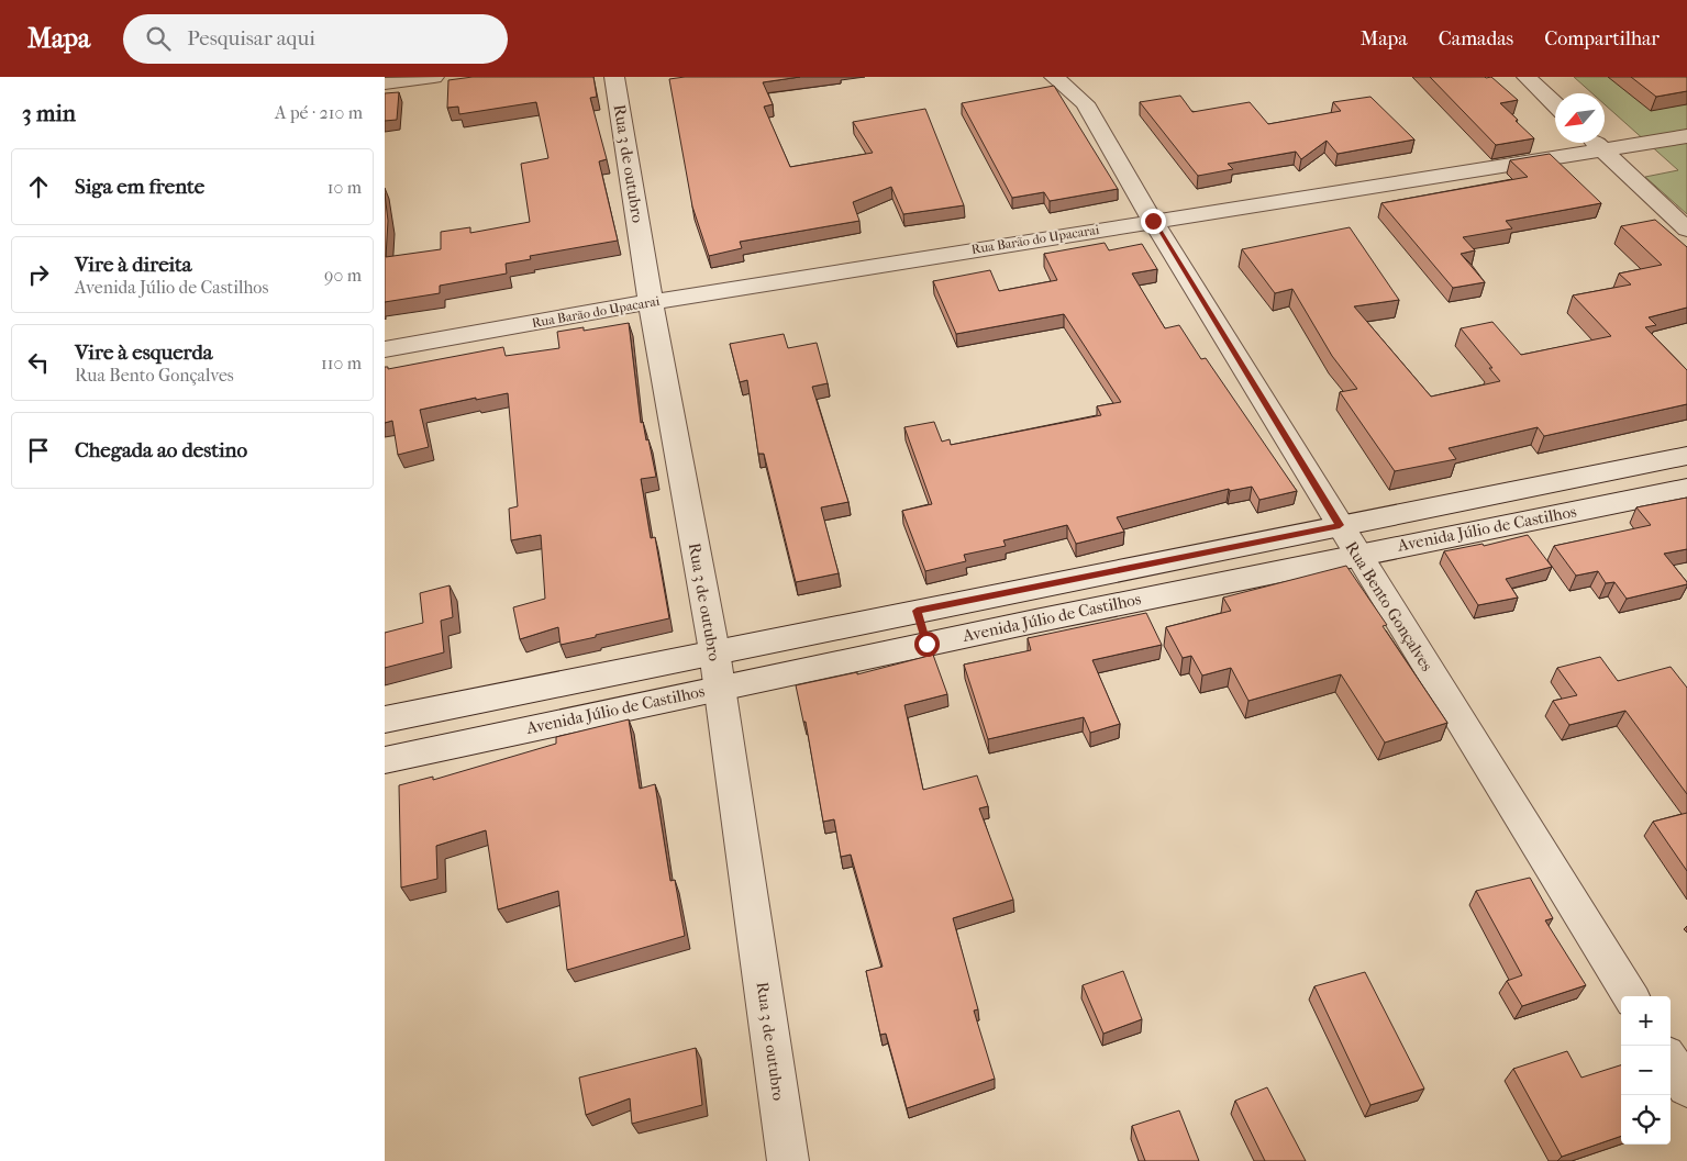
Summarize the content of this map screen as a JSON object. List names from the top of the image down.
{
  "streets": {
    "street": [
      "Rua 3 de outubro",
      "Rua Barão do Upacarai",
      "Avenida Júlio de Castilhos",
      "Rua Bento Gonçalves"
    ]
  },
  "crossings": [
    ["Rua 3 de outubro", "Rua Barão do Upacarai"],
    ["Rua 3 de outubro", "Avenida Júlio de Castilhos"],
    ["Rua Barão do Upacarai", "Rua Bento Gonçalves"],
    ["Avenida Júlio de Castilhos", "Rua Bento Gonçalves"]
  ],
  "north": "bottom left",
  "page": {
    "header": "Mapa",
    "search": "Pesquisar aqui",
    "nav": ["Mapa", "Camadas", "Compartilhar"],
    "heading": ["3 min", "A pé · 210 m"],
    "list": [
      ["Siga em frente", "10 m"],
      ["Vire à direita", "Avenida Júlio de Castilhos", "90 m"],
      ["Vire à esquerda", "Rua Bento Gonçalves", "110 m"],
      "Chegada ao destino"
    ],
    "map_buttons": ["+", "−"]
  }
}
